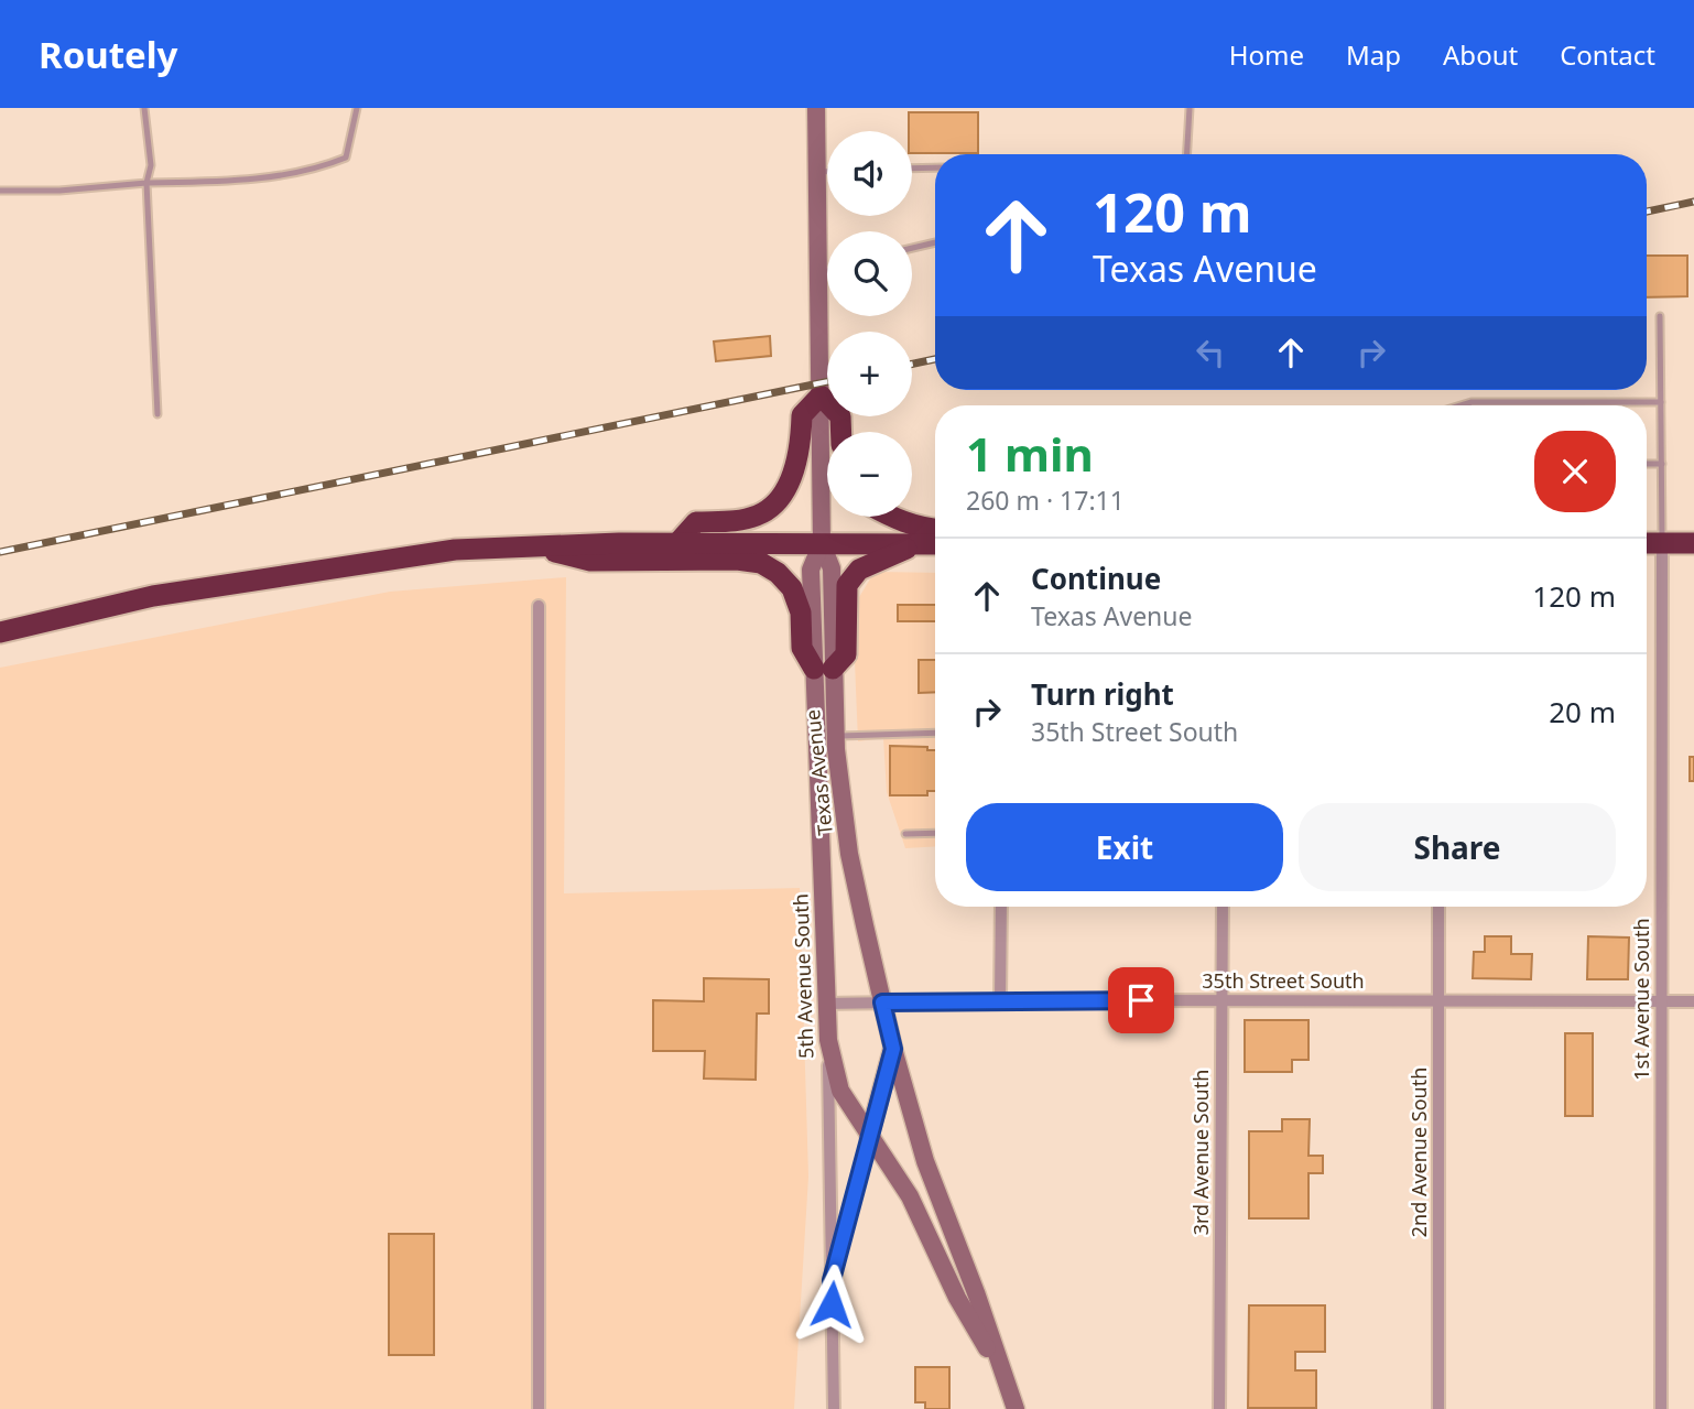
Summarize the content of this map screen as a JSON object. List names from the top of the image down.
{
  "streets": {
    "main road": ["Texas Avenue", "5th Avenue South"],
    "street": [
      "35th Street South",
      "1st Avenue South",
      "3rd Avenue South",
      "2nd Avenue South"
    ]
  },
  "crossings": [
    ["Texas Avenue", "5th Avenue South"],
    ["Texas Avenue", "35th Street South"],
    ["5th Avenue South", "35th Street South"],
    ["35th Street South", "1st Avenue South"],
    ["35th Street South", "3rd Avenue South"],
    ["35th Street South", "2nd Avenue South"]
  ],
  "page": {
    "header": "Routely",
    "nav": [
      "Home",
      "Map",
      "About",
      "Contact"
    ],
    "map_buttons": ["+", "−"],
    "turn": ["120 m", "Texas Avenue"],
    "heading": ["1 min", "260 m · 17:11"],
    "list": [
      {
        "name": "Continue",
        "note": "Texas Avenue",
        "value": "120 m"
      },
      {
        "name": "Turn right",
        "note": "35th Street South",
        "value": "20 m"
      }
    ],
    "buttons": ["Exit", "Share"]
  }
}
